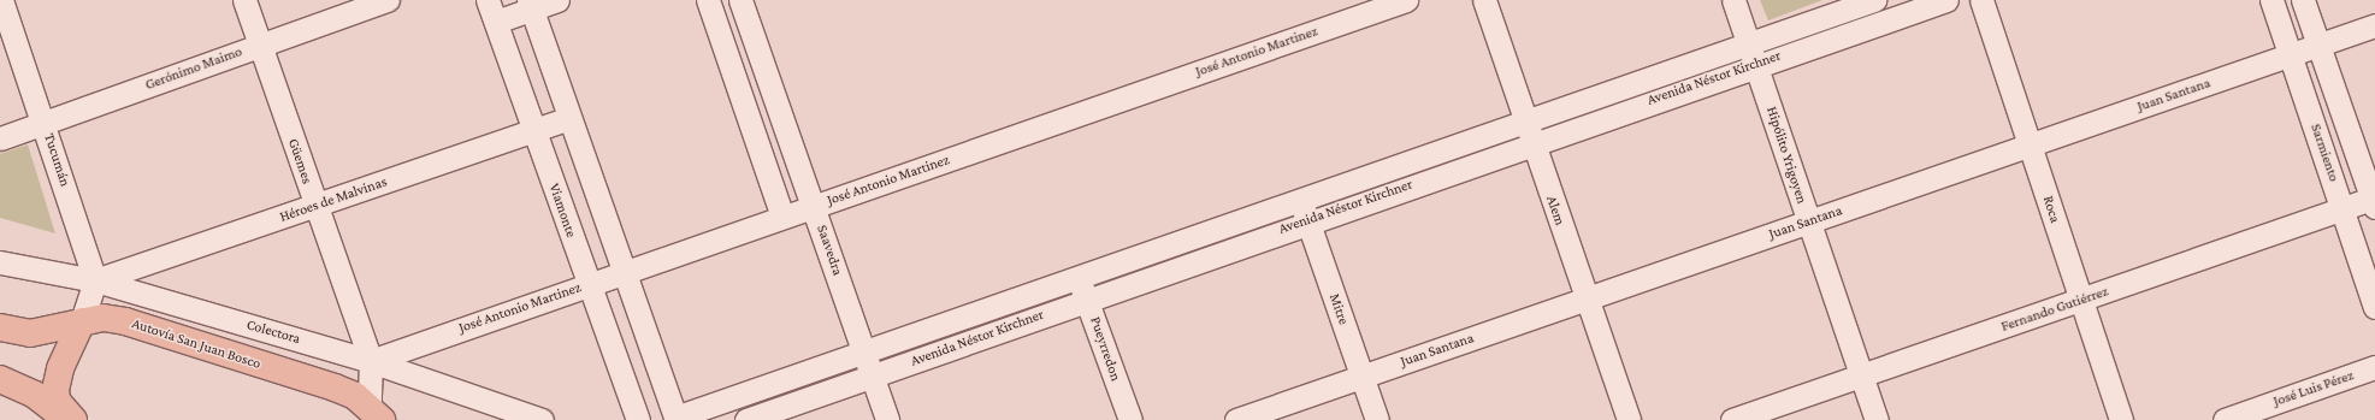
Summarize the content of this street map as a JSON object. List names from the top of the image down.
{
  "streets": {
    "main road": ["Autovía San Juan Bosco"],
    "street": [
      "José Antonio Martinez",
      "Gerónimo Maimo",
      "Avenida Néstor Kirchner",
      "Juan Santana",
      "Sarmiento",
      "Hipólito Yrigoyen",
      "Tucumán",
      "Güemes",
      "Héroes de Malvinas",
      "Roca",
      "Viamonte",
      "Alem",
      "Saavedra",
      "Mitre",
      "Fernando Gutiérrez",
      "Colectora",
      "Pueyrredon",
      "José Luis Pérez"
    ]
  },
  "crossings": [
    ["José Antonio Martinez", "Güemes"],
    ["José Antonio Martinez", "Viamonte"],
    ["José Antonio Martinez", "Saavedra"],
    ["José Antonio Martinez", "Colectora"],
    ["Gerónimo Maimo", "Tucumán"],
    ["Gerónimo Maimo", "Güemes"],
    ["Avenida Néstor Kirchner", "Hipólito Yrigoyen"],
    ["Avenida Néstor Kirchner", "Alem"],
    ["Avenida Néstor Kirchner", "Saavedra"],
    ["Avenida Néstor Kirchner", "Mitre"],
    ["Avenida Néstor Kirchner", "Pueyrredon"],
    ["Juan Santana", "Sarmiento"],
    ["Juan Santana", "Hipólito Yrigoyen"],
    ["Juan Santana", "Roca"],
    ["Juan Santana", "Alem"],
    ["Juan Santana", "Mitre"],
    ["Sarmiento", "Fernando Gutiérrez"],
    ["Hipólito Yrigoyen", "Fernando Gutiérrez"],
    ["Tucumán", "Héroes de Malvinas"],
    ["Tucumán", "Colectora"],
    ["Güemes", "Héroes de Malvinas"],
    ["Güemes", "Colectora"],
    ["Güemes", "Autovía San Juan Bosco"],
    ["Héroes de Malvinas", "Viamonte"],
    ["Héroes de Malvinas", "Colectora"],
    ["Roca", "Fernando Gutiérrez"]
  ]
}
